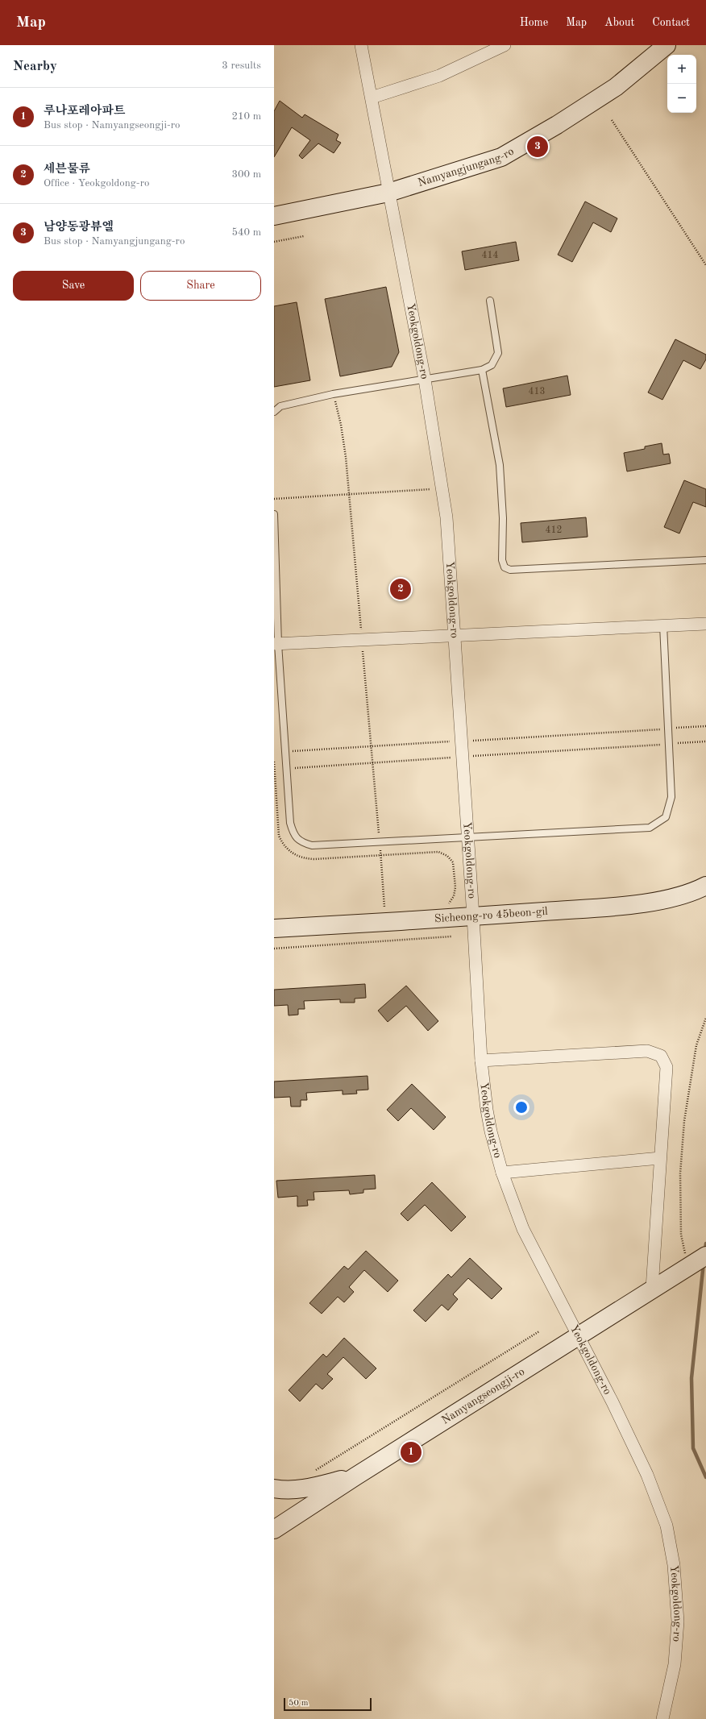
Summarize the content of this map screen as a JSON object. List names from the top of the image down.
{
  "streets": {
    "street": [
      "Namyangjungang-ro",
      "Yeokgoldong-ro",
      "Sicheong-ro 45beon-gil",
      "Namyangseongji-ro"
    ]
  },
  "crossings": [
    ["Namyangjungang-ro", "Yeokgoldong-ro"],
    ["Yeokgoldong-ro", "Sicheong-ro 45beon-gil"],
    ["Yeokgoldong-ro", "Namyangseongji-ro"]
  ],
  "house_numbers": ["414", "413", "412"],
  "scale_bar": "50 m",
  "page": {
    "header": "Map",
    "nav": [
      "Home",
      "Map",
      "About",
      "Contact"
    ],
    "heading": ["Nearby", "3 results"],
    "map_buttons": ["+", "−"],
    "list": [
      {
        "mark": "1",
        "name": "루나포레아파트",
        "note": "Bus stop · Namyangseongji-ro",
        "value": "210 m"
      },
      {
        "mark": "2",
        "name": "세븐물류",
        "note": "Office · Yeokgoldong-ro",
        "value": "300 m"
      },
      {
        "mark": "3",
        "name": "남양동광뷰엘",
        "note": "Bus stop · Namyangjungang-ro",
        "value": "540 m"
      }
    ],
    "pins": ["3", "2", "1"],
    "buttons": ["Save", "Share"],
    "scale": "50 m"
  }
}
